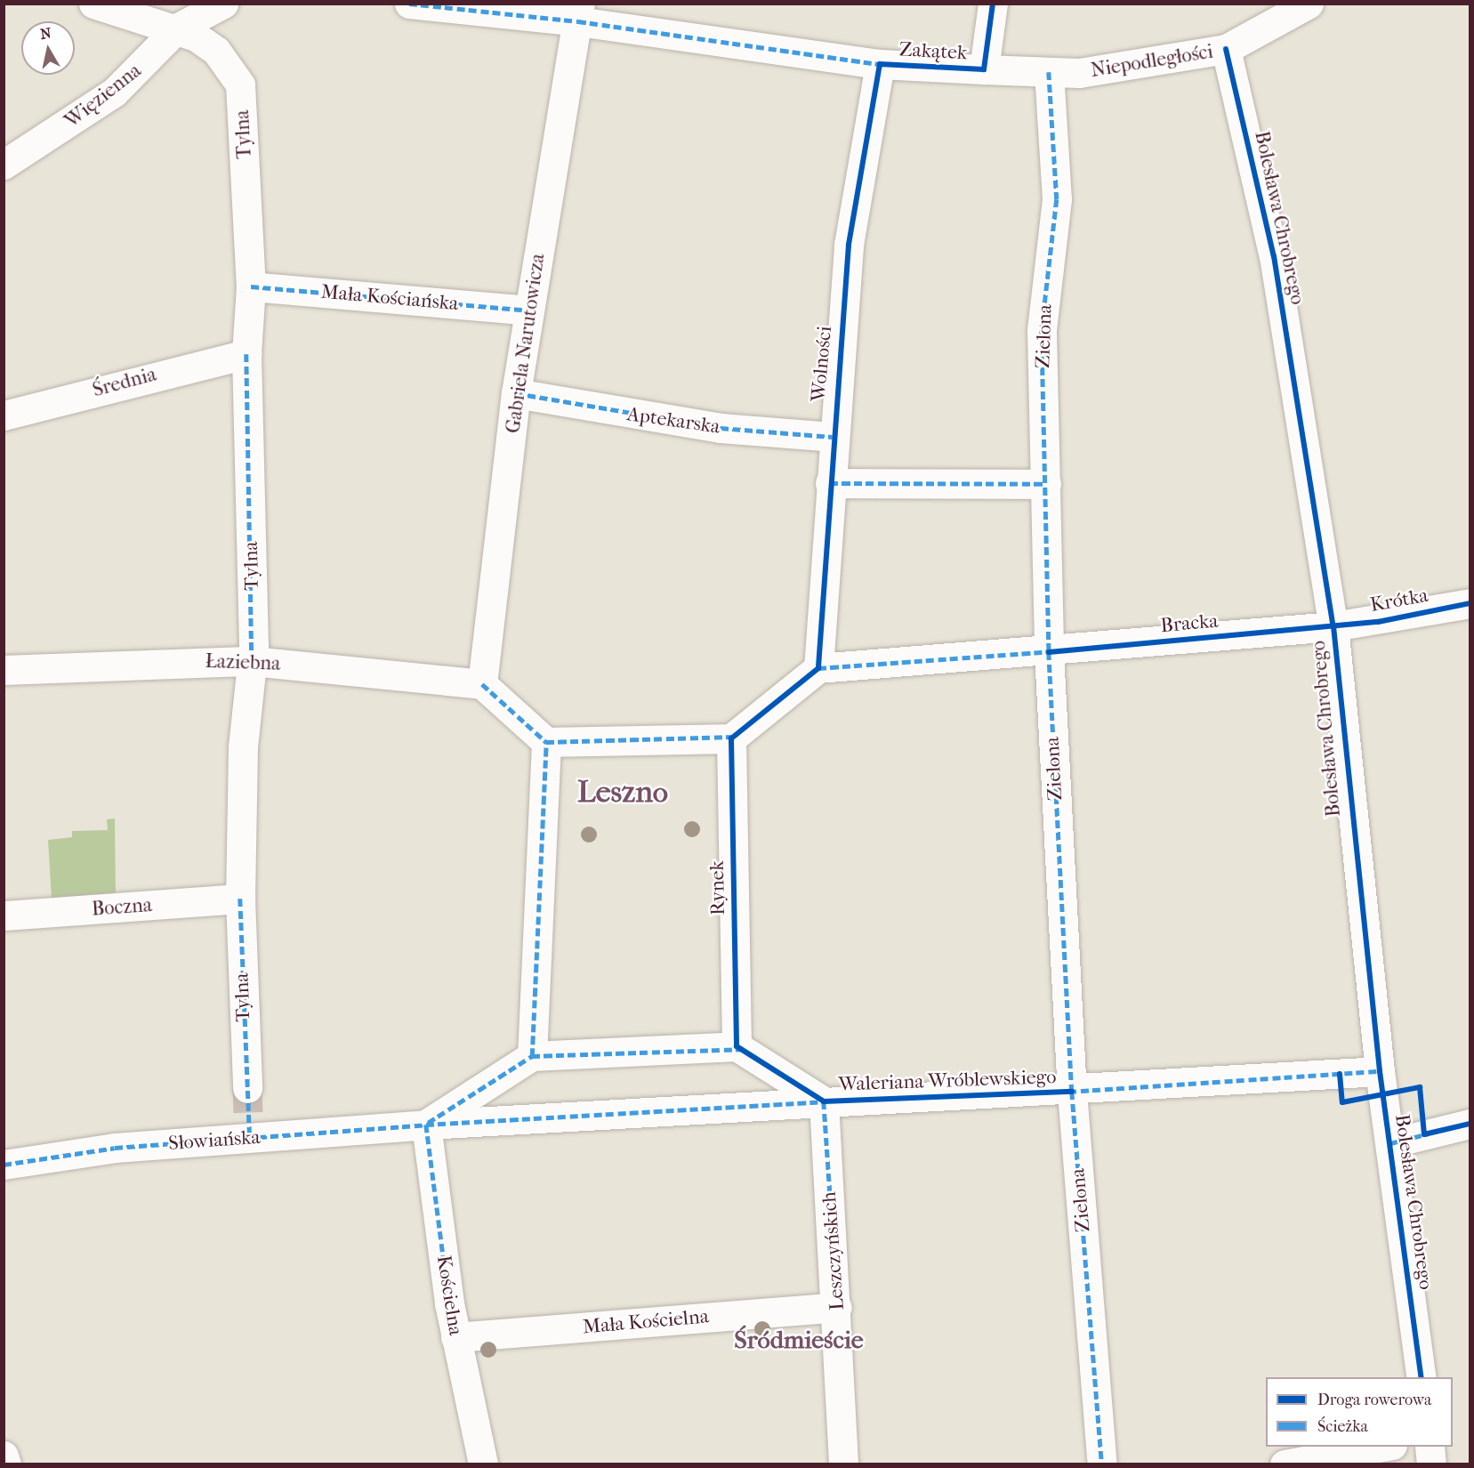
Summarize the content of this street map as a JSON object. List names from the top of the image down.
{
  "streets": {
    "street": [
      "Zakątek",
      "Niepodległości",
      "Więzienna",
      "Tylna",
      "Bolesława Chrobrego",
      "Mała Kościańska",
      "Zielona",
      "Gabriela Narutowicza",
      "Wolności",
      "Średnia",
      "Aptekarska",
      "Krótka",
      "Bracka",
      "Łaziebna",
      "Rynek",
      "Boczna",
      "Waleriana Wróblewskiego",
      "Słowiańska",
      "Leszczyńskich",
      "Kościelna",
      "Mała Kościelna"
    ]
  },
  "crossings": [
    ["Zakątek", "Niepodległości"],
    ["Zakątek", "Gabriela Narutowicza"],
    ["Zakątek", "Wolności"],
    ["Niepodległości", "Bolesława Chrobrego"],
    ["Niepodległości", "Zielona"],
    ["Więzienna", "Tylna"],
    ["Tylna", "Mała Kościańska"],
    ["Tylna", "Średnia"],
    ["Tylna", "Łaziebna"],
    ["Tylna", "Boczna"],
    ["Tylna", "Słowiańska"],
    ["Bolesława Chrobrego", "Krótka"],
    ["Bolesława Chrobrego", "Bracka"],
    ["Bolesława Chrobrego", "Waleriana Wróblewskiego"],
    ["Mała Kościańska", "Gabriela Narutowicza"],
    ["Zielona", "Bracka"],
    ["Zielona", "Waleriana Wróblewskiego"],
    ["Gabriela Narutowicza", "Aptekarska"],
    ["Gabriela Narutowicza", "Łaziebna"],
    ["Wolności", "Aptekarska"],
    ["Wolności", "Bracka"],
    ["Krótka", "Bracka"],
    ["Waleriana Wróblewskiego", "Słowiańska"],
    ["Waleriana Wróblewskiego", "Leszczyńskich"],
    ["Waleriana Wróblewskiego", "Kościelna"],
    ["Słowiańska", "Kościelna"],
    ["Leszczyńskich", "Mała Kościelna"],
    ["Kościelna", "Mała Kościelna"]
  ],
  "districts": ["Leszno", "Śródmieście"],
  "legend": ["Droga rowerowa", "Ścieżka"],
  "north": "top"
}
